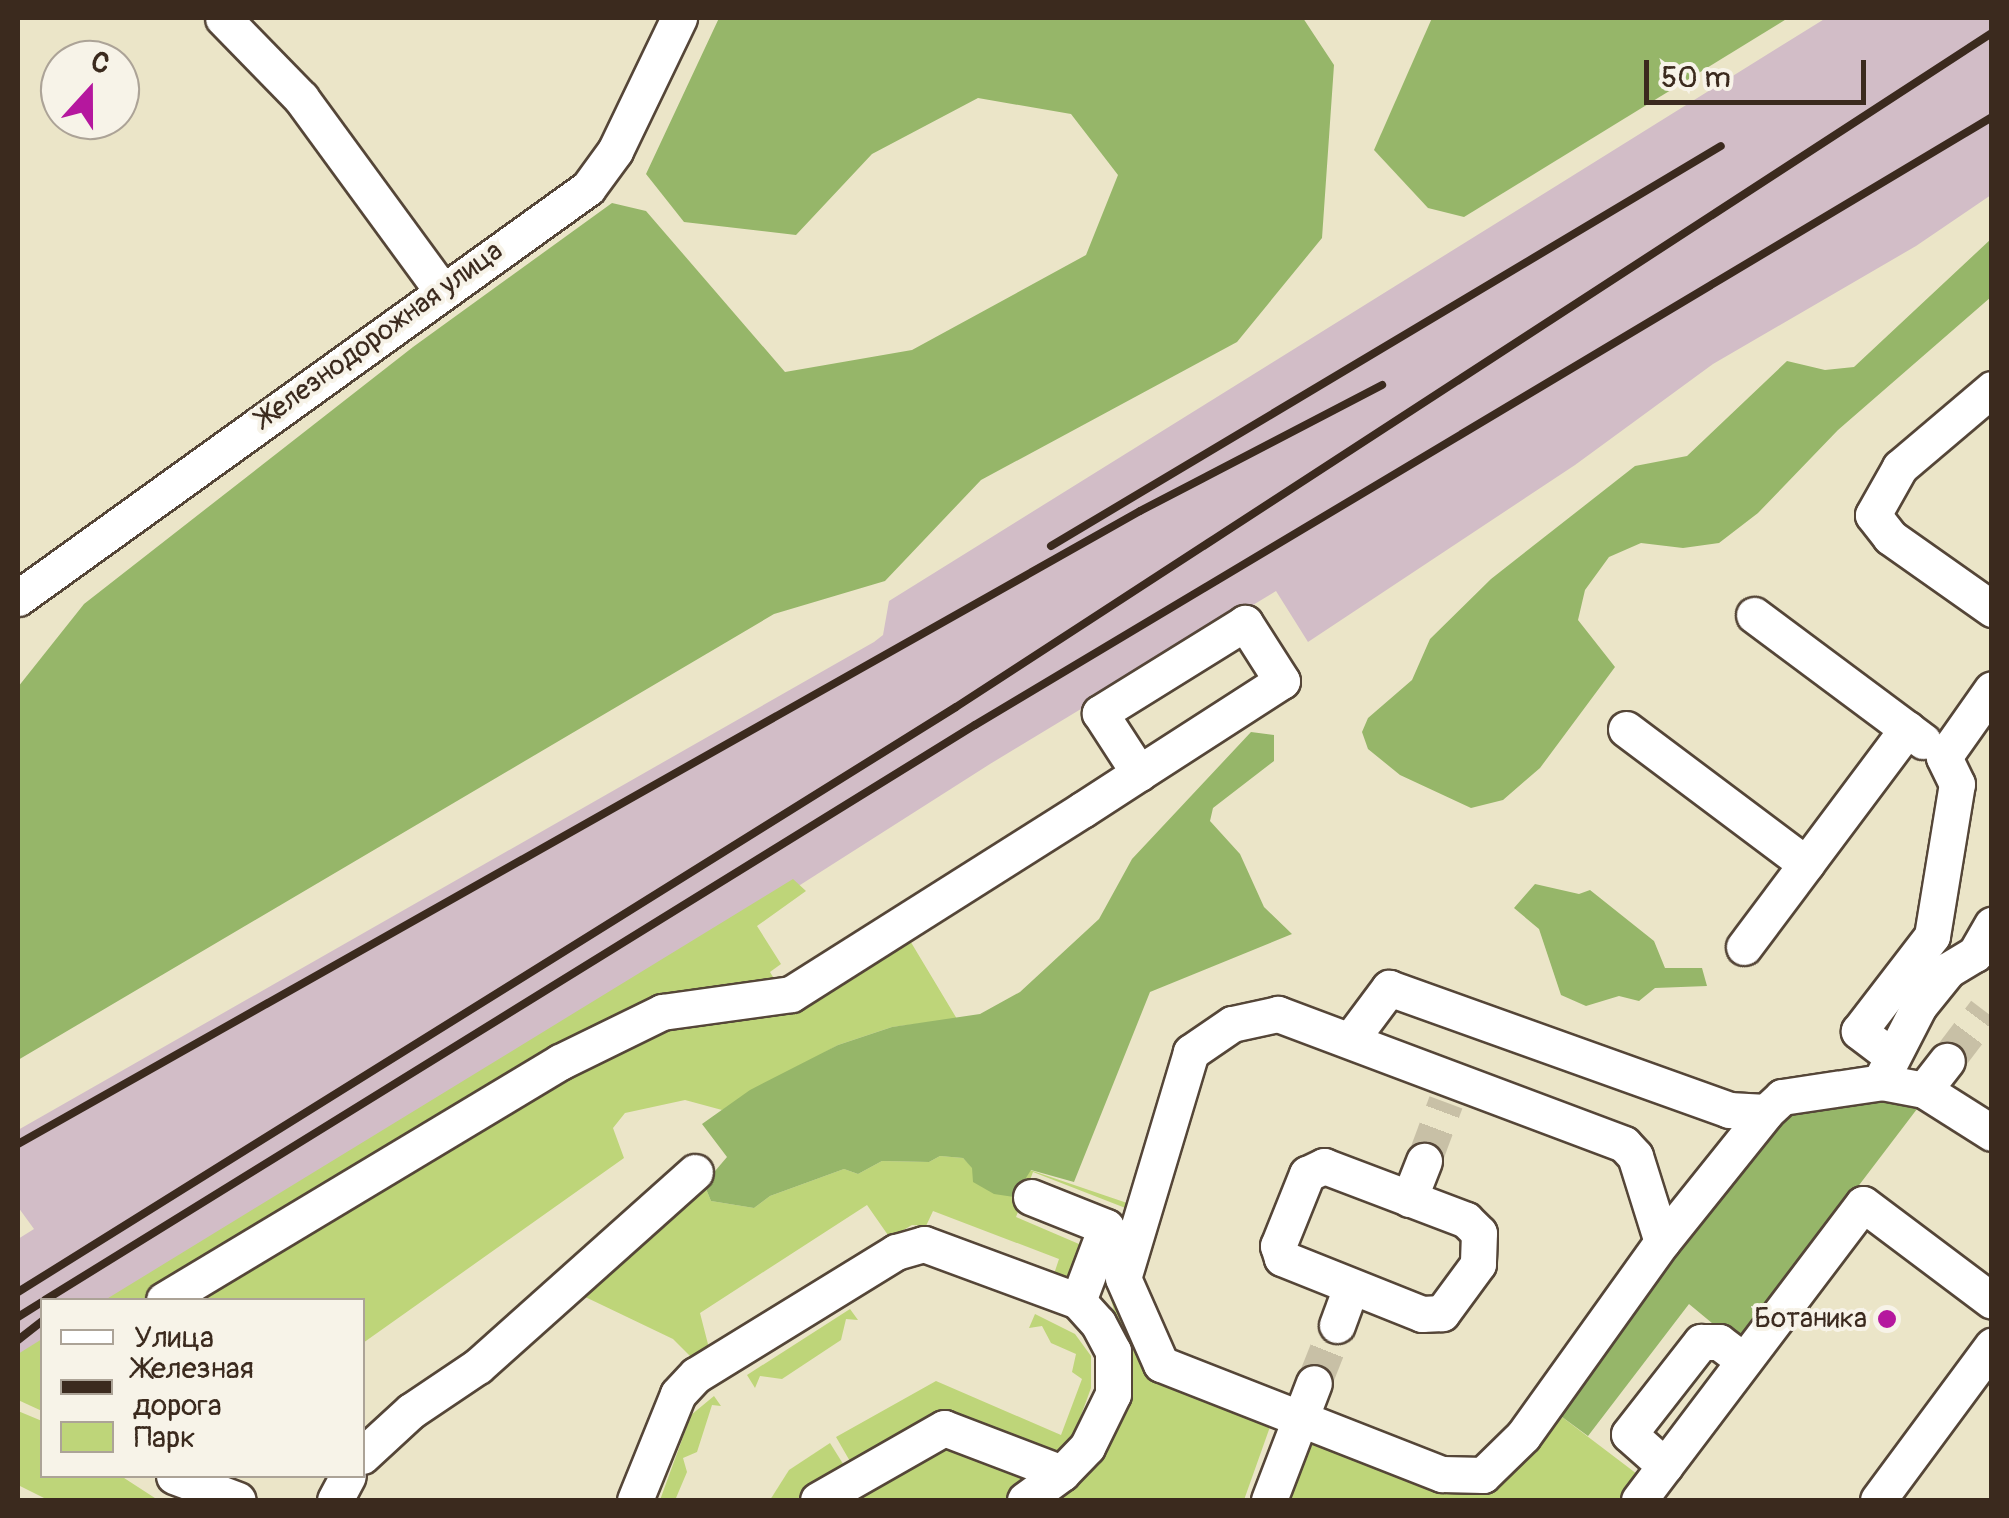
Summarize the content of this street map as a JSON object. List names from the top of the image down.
{
  "streets": {
    "street": ["Железнодорожная улица"]
  },
  "places": ["Ботаника"],
  "legend": ["Улица", "Железная дорога", "Парк"],
  "scale_bar": "50 m",
  "north": "top"
}
